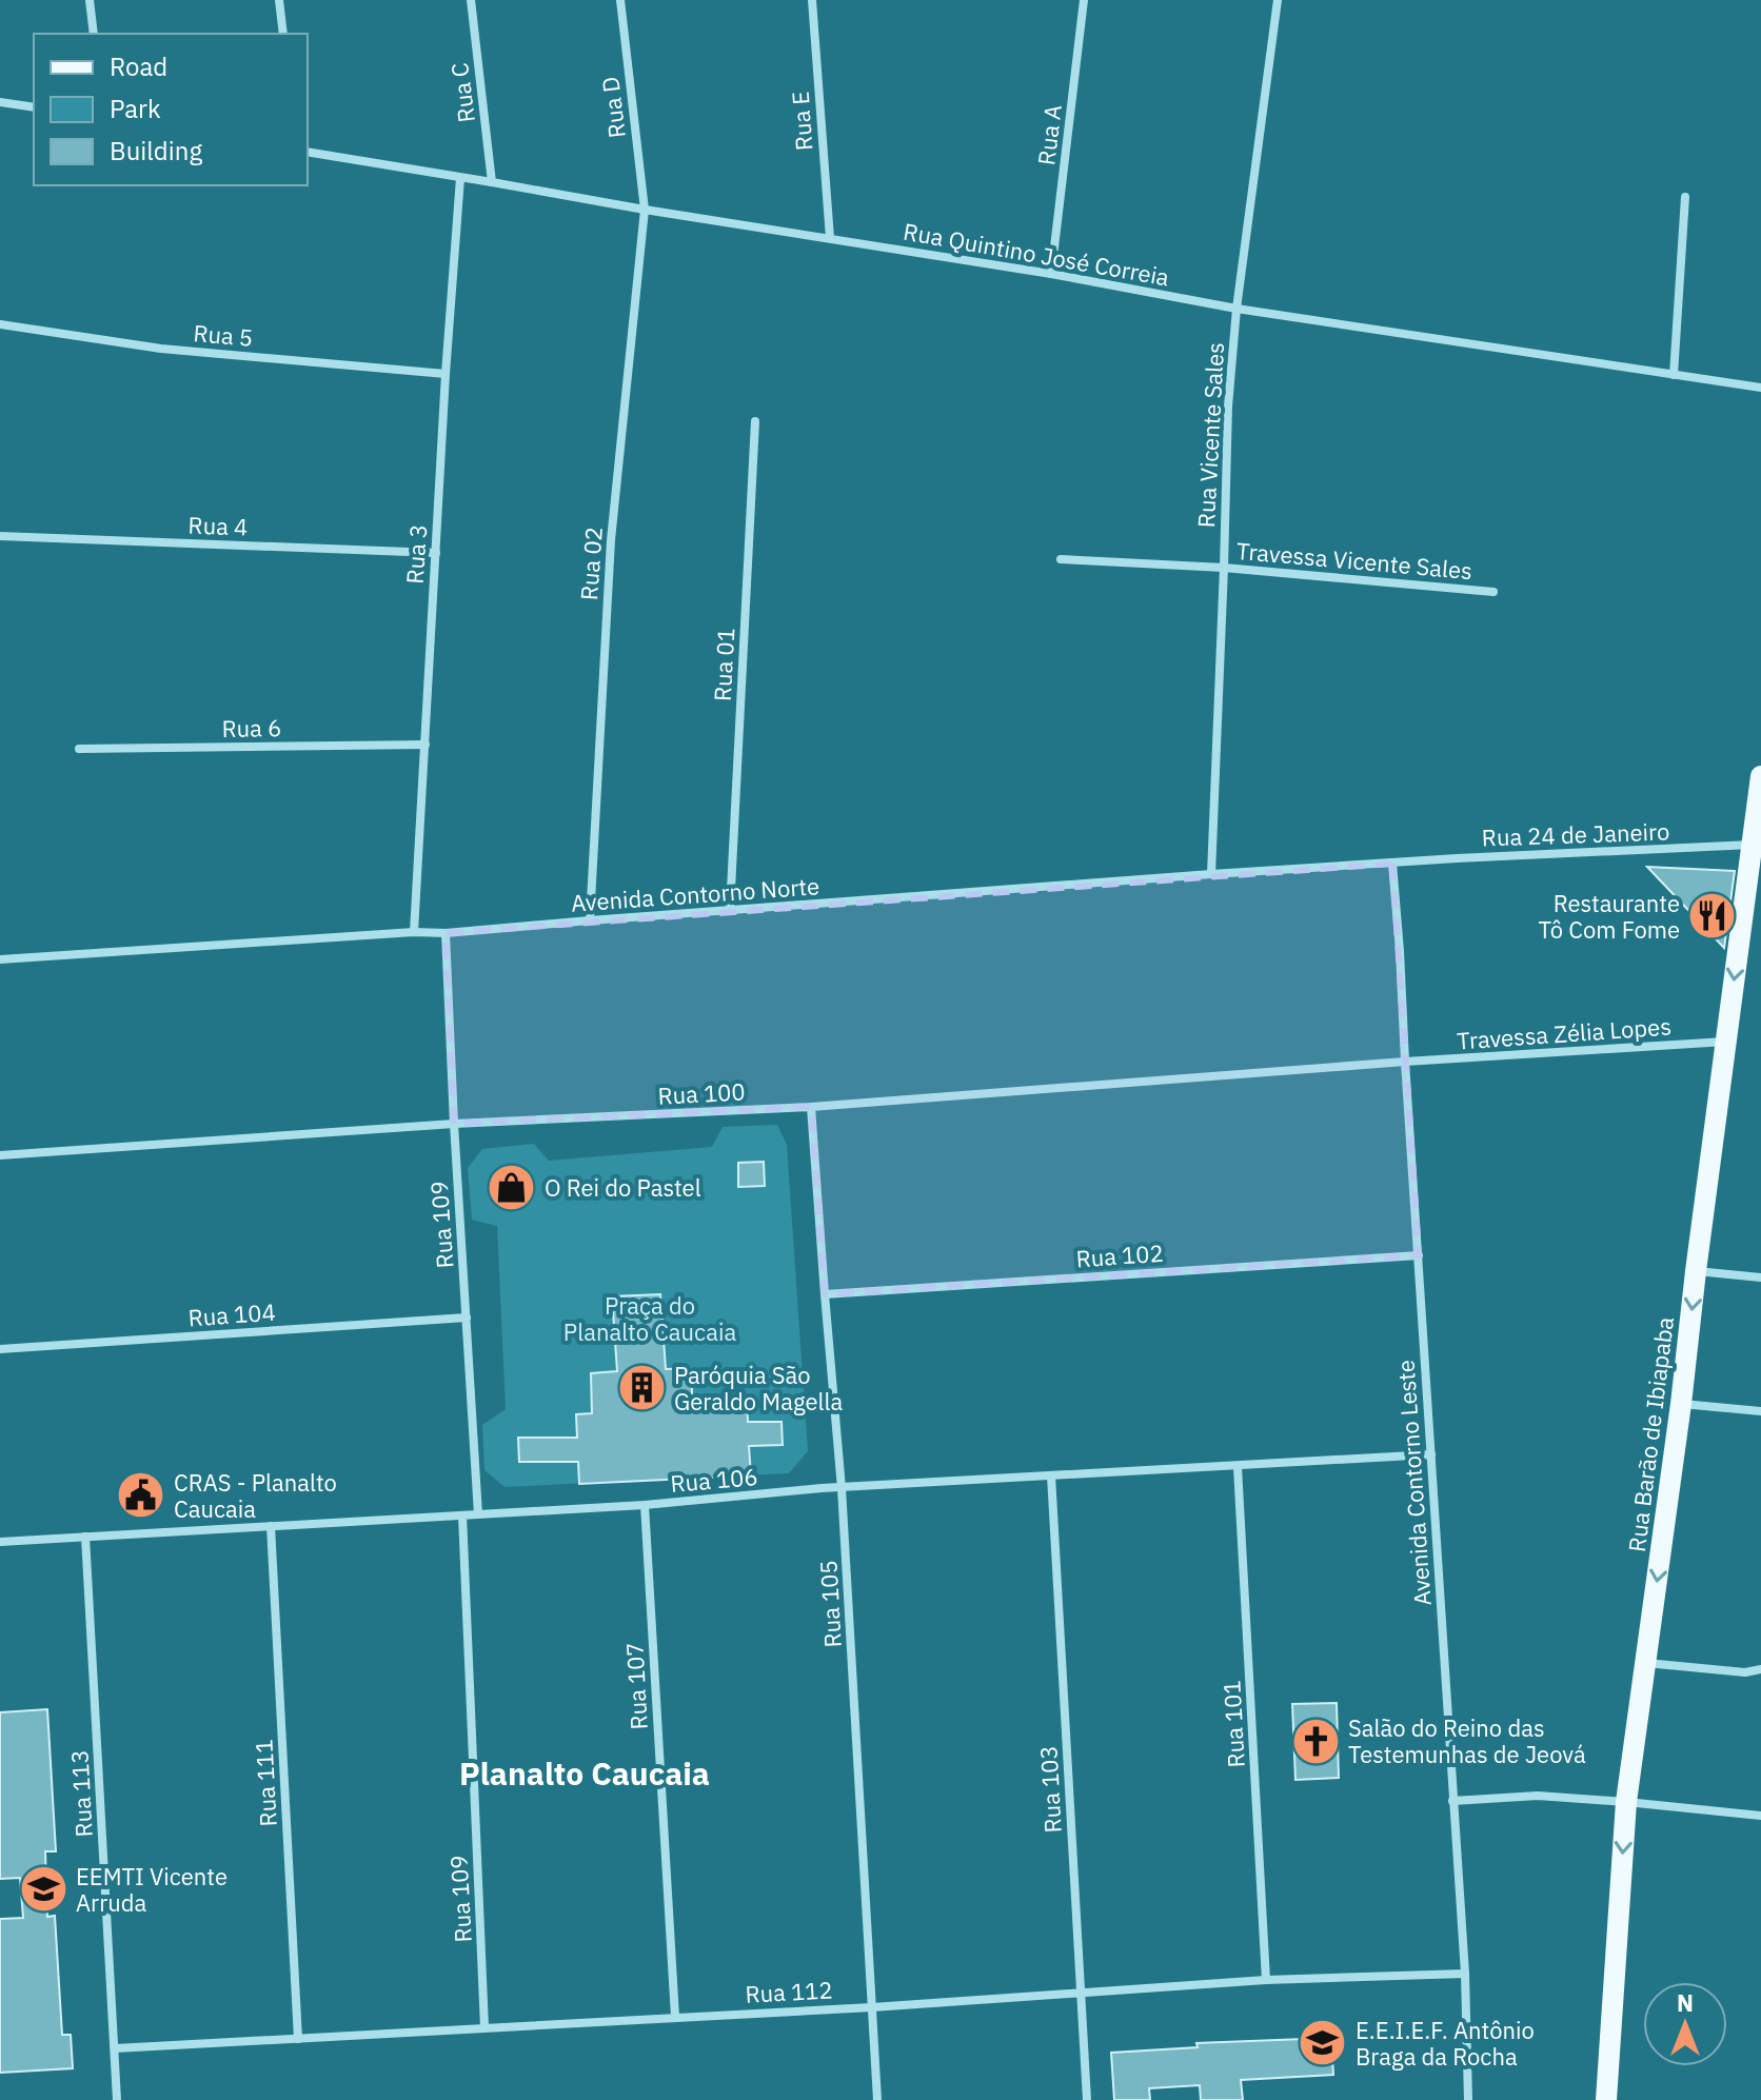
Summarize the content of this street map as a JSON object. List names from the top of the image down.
{
  "streets": {
    "main road": ["Rua Barão de Ibiapaba"],
    "street": [
      "Rua C",
      "Rua D",
      "Rua E",
      "Rua A",
      "Rua Quintino José Correia",
      "Rua 5",
      "Rua Vicente Sales",
      "Rua 4",
      "Rua 3",
      "Travessa Vicente Sales",
      "Rua 02",
      "Rua 01",
      "Rua 6",
      "Rua 24 de Janeiro",
      "Avenida Contorno Norte",
      "Travessa Zélia Lopes",
      "Rua 100",
      "Rua 109",
      "Rua 102",
      "Rua 104",
      "Rua 106",
      "Avenida Contorno Leste",
      "Rua 105",
      "Rua 107",
      "Rua 101",
      "Rua 111",
      "Rua 103",
      "Rua 113",
      "Rua 112"
    ]
  },
  "crossings": [
    ["Rua C", "Rua Quintino José Correia"],
    ["Rua D", "Rua Quintino José Correia"],
    ["Rua D", "Rua 02"],
    ["Rua E", "Rua Quintino José Correia"],
    ["Rua A", "Rua Quintino José Correia"],
    ["Rua Quintino José Correia", "Rua Vicente Sales"],
    ["Rua Quintino José Correia", "Rua 3"],
    ["Rua Quintino José Correia", "Rua 02"],
    ["Rua 5", "Rua 3"],
    ["Rua Vicente Sales", "Travessa Vicente Sales"],
    ["Rua Vicente Sales", "Avenida Contorno Norte"],
    ["Rua 4", "Rua 3"],
    ["Rua 3", "Rua 6"],
    ["Rua 3", "Avenida Contorno Norte"],
    ["Rua 02", "Avenida Contorno Norte"],
    ["Rua 01", "Avenida Contorno Norte"],
    ["Rua 24 de Janeiro", "Avenida Contorno Norte"],
    ["Rua 24 de Janeiro", "Rua Barão de Ibiapaba"],
    ["Rua 24 de Janeiro", "Avenida Contorno Leste"],
    ["Avenida Contorno Norte", "Rua 109"],
    ["Avenida Contorno Norte", "Avenida Contorno Leste"],
    ["Travessa Zélia Lopes", "Rua 100"],
    ["Travessa Zélia Lopes", "Rua Barão de Ibiapaba"],
    ["Travessa Zélia Lopes", "Avenida Contorno Leste"],
    ["Rua 100", "Rua 109"],
    ["Rua 100", "Avenida Contorno Leste"],
    ["Rua 100", "Rua 105"],
    ["Rua 109", "Rua 104"],
    ["Rua 109", "Rua 106"],
    ["Rua 109", "Rua 112"],
    ["Rua 102", "Avenida Contorno Leste"],
    ["Rua 102", "Rua 105"],
    ["Rua 106", "Avenida Contorno Leste"],
    ["Rua 106", "Rua 105"],
    ["Rua 106", "Rua 107"],
    ["Rua 106", "Rua 101"],
    ["Rua 106", "Rua 111"],
    ["Rua 106", "Rua 103"],
    ["Rua 106", "Rua 113"],
    ["Avenida Contorno Leste", "Rua 112"],
    ["Rua 105", "Rua 112"],
    ["Rua 107", "Rua 112"],
    ["Rua 101", "Rua 112"],
    ["Rua 111", "Rua 112"],
    ["Rua 103", "Rua 112"],
    ["Rua 113", "Rua 112"]
  ],
  "one_way": ["Rua Barão de Ibiapaba"],
  "districts": ["Planalto Caucaia"],
  "parks": ["Praça do Planalto Caucaia"],
  "places": {
    "restaurant": ["Restaurante Tô Com Fome"],
    "shop": ["O Rei do Pastel"],
    "building": ["Paróquia São Geraldo Magella"],
    "public building": ["CRAS - Planalto Caucaia"],
    "church": ["Salão do Reino das Testemunhas de Jeová"],
    "school or university": ["EEMTI Vicente Arruda", "E.E.I.E.F. Antônio Braga da Rocha"]
  },
  "legend": ["Road", "Park", "Building"],
  "north": "top"
}
